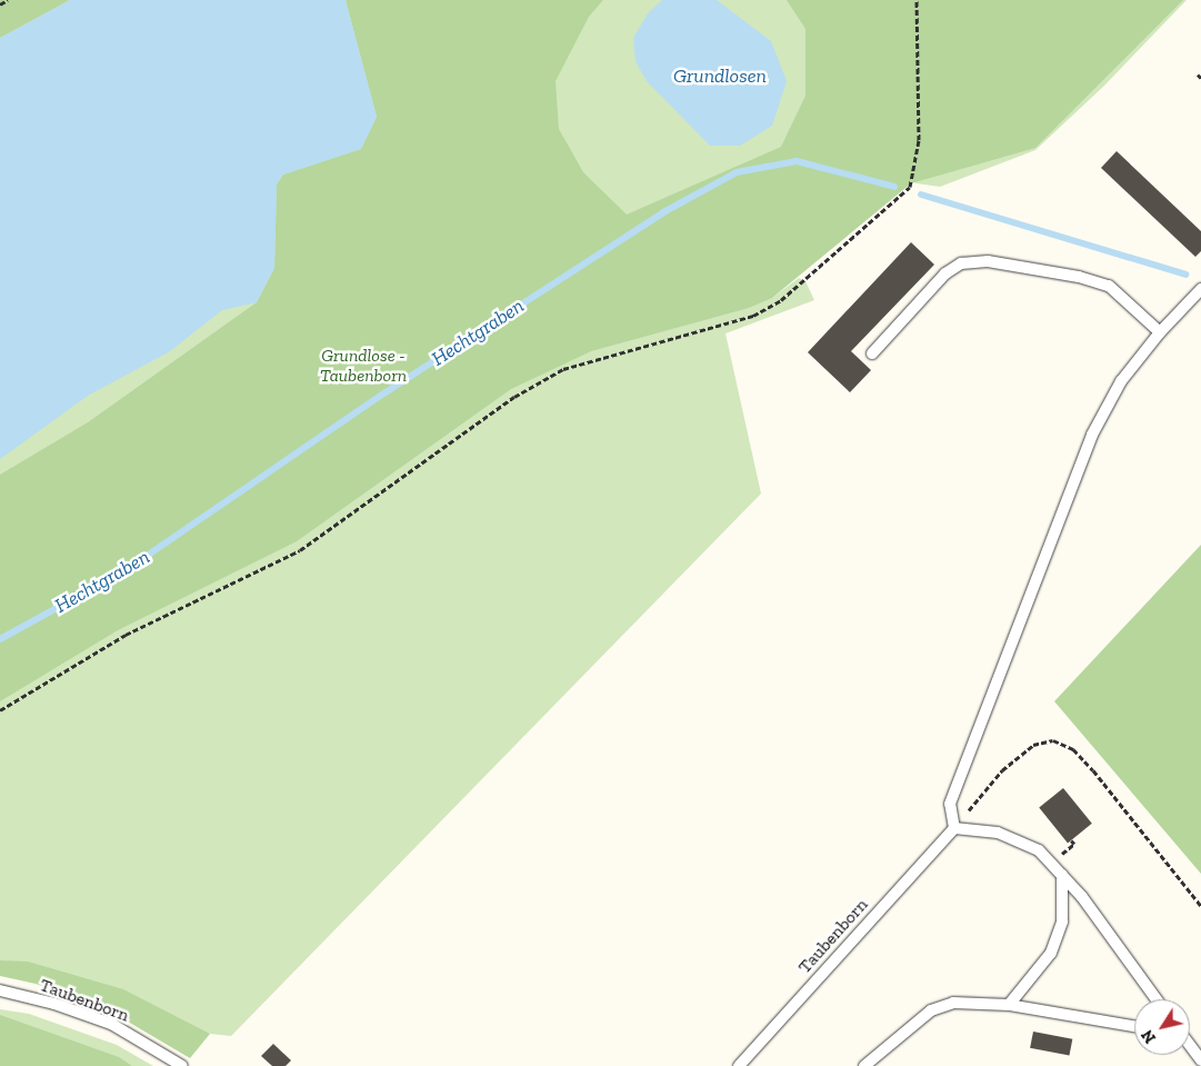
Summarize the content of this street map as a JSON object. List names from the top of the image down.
{
  "streets": {
    "lane": ["Taubenborn"]
  },
  "water": ["Grundlosen", "Hechtgraben"],
  "parks": ["Grundlose - Taubenborn"],
  "north": "bottom left"
}
